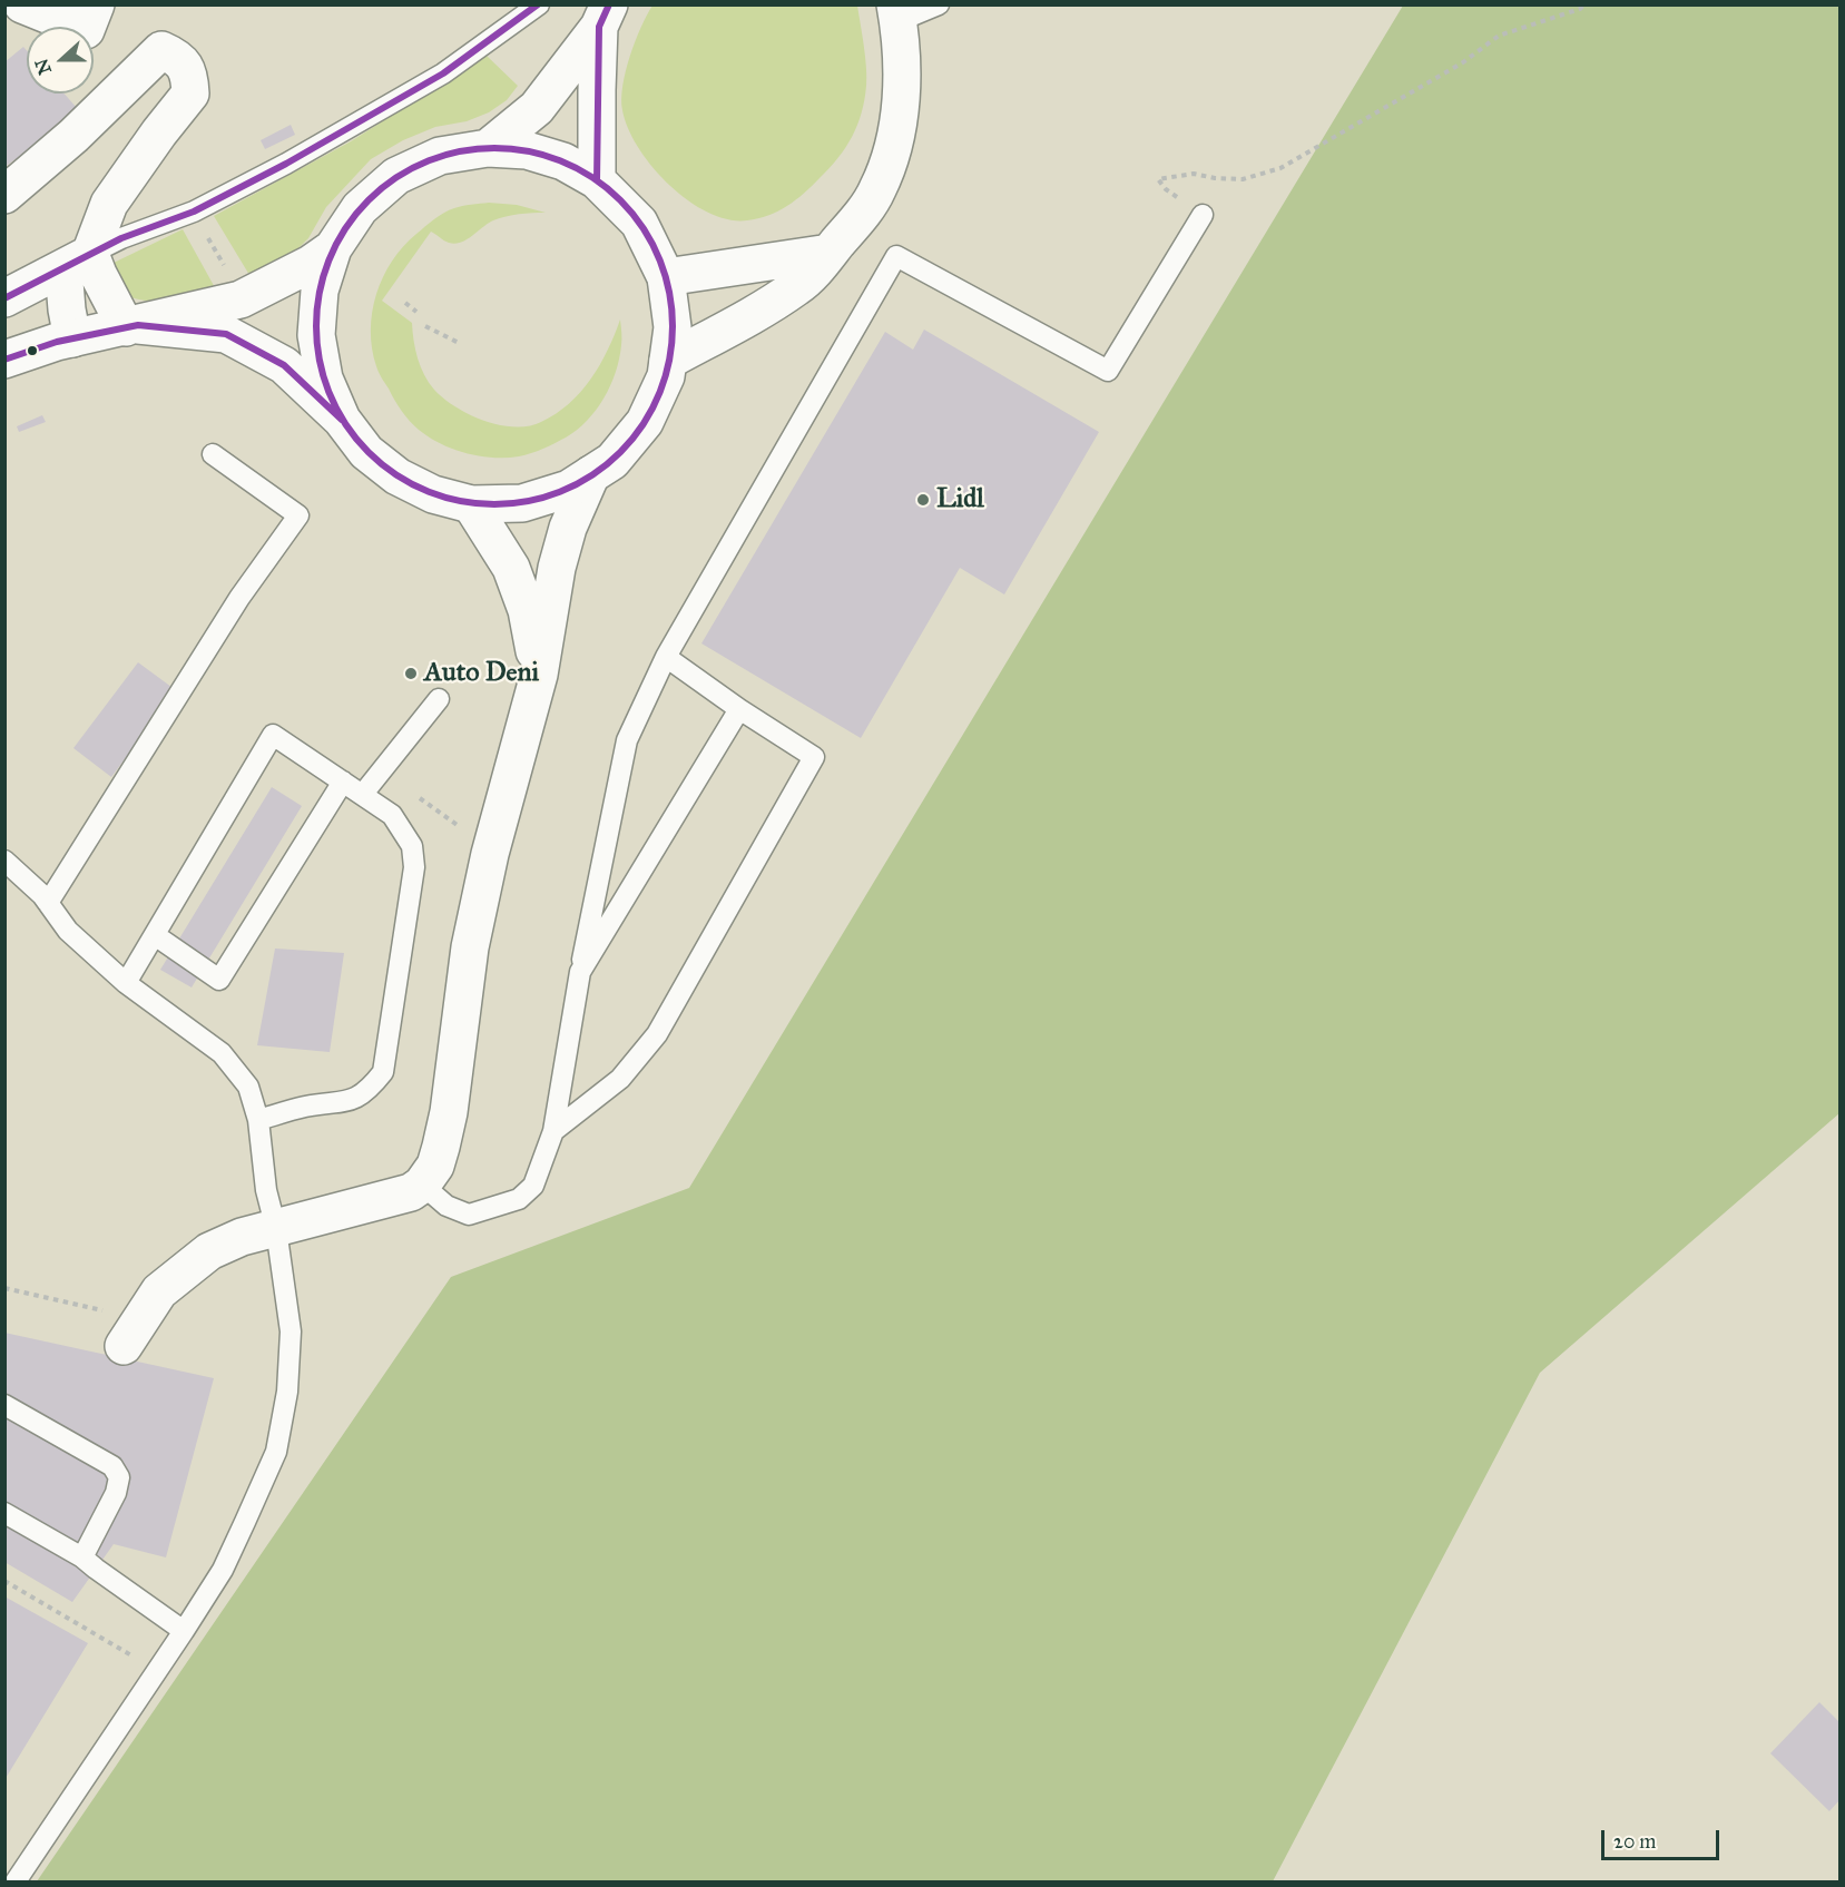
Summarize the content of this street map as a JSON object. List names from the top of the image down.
{
  "places": ["Lidl", "Auto Deni"],
  "scale_bar": "20 m",
  "north": "left"
}
